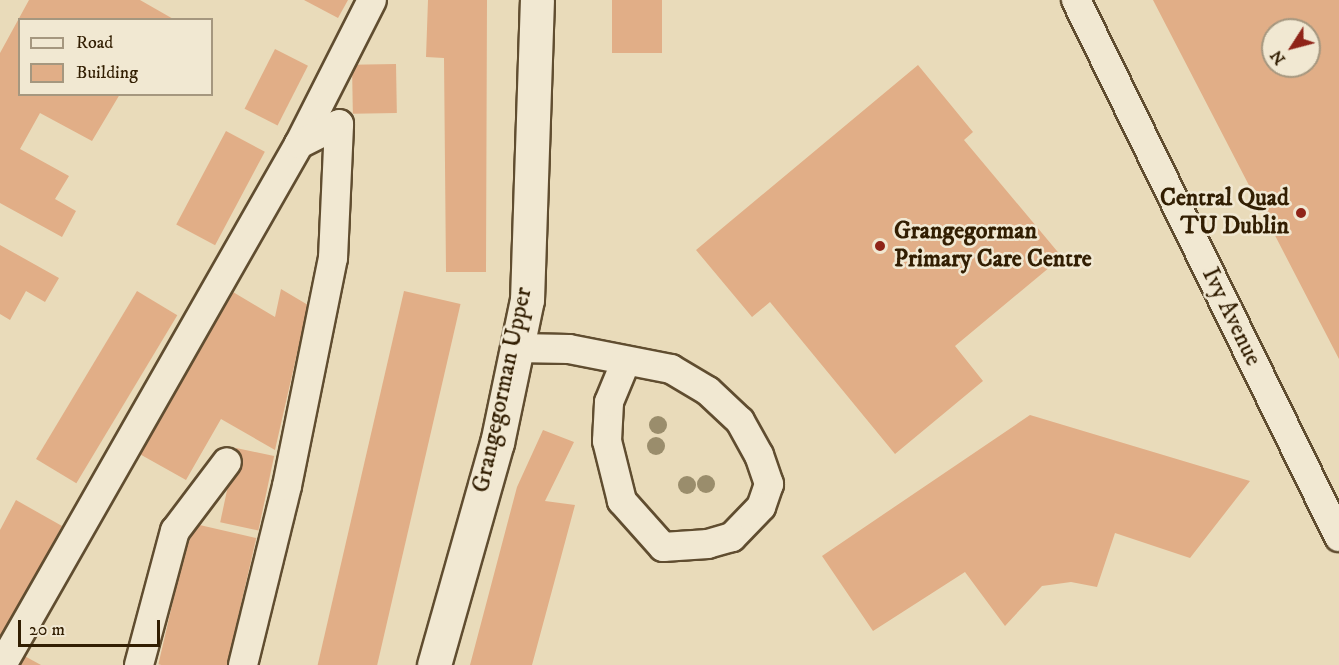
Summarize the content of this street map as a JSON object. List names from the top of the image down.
{
  "streets": {
    "street": ["Grangegorman Upper"],
    "lane": ["Ivy Avenue"]
  },
  "places": ["Central Quad TU Dublin", "Grangegorman Primary Care Centre"],
  "legend": ["Road", "Building"],
  "scale_bar": "20 m",
  "north": "bottom left"
}
